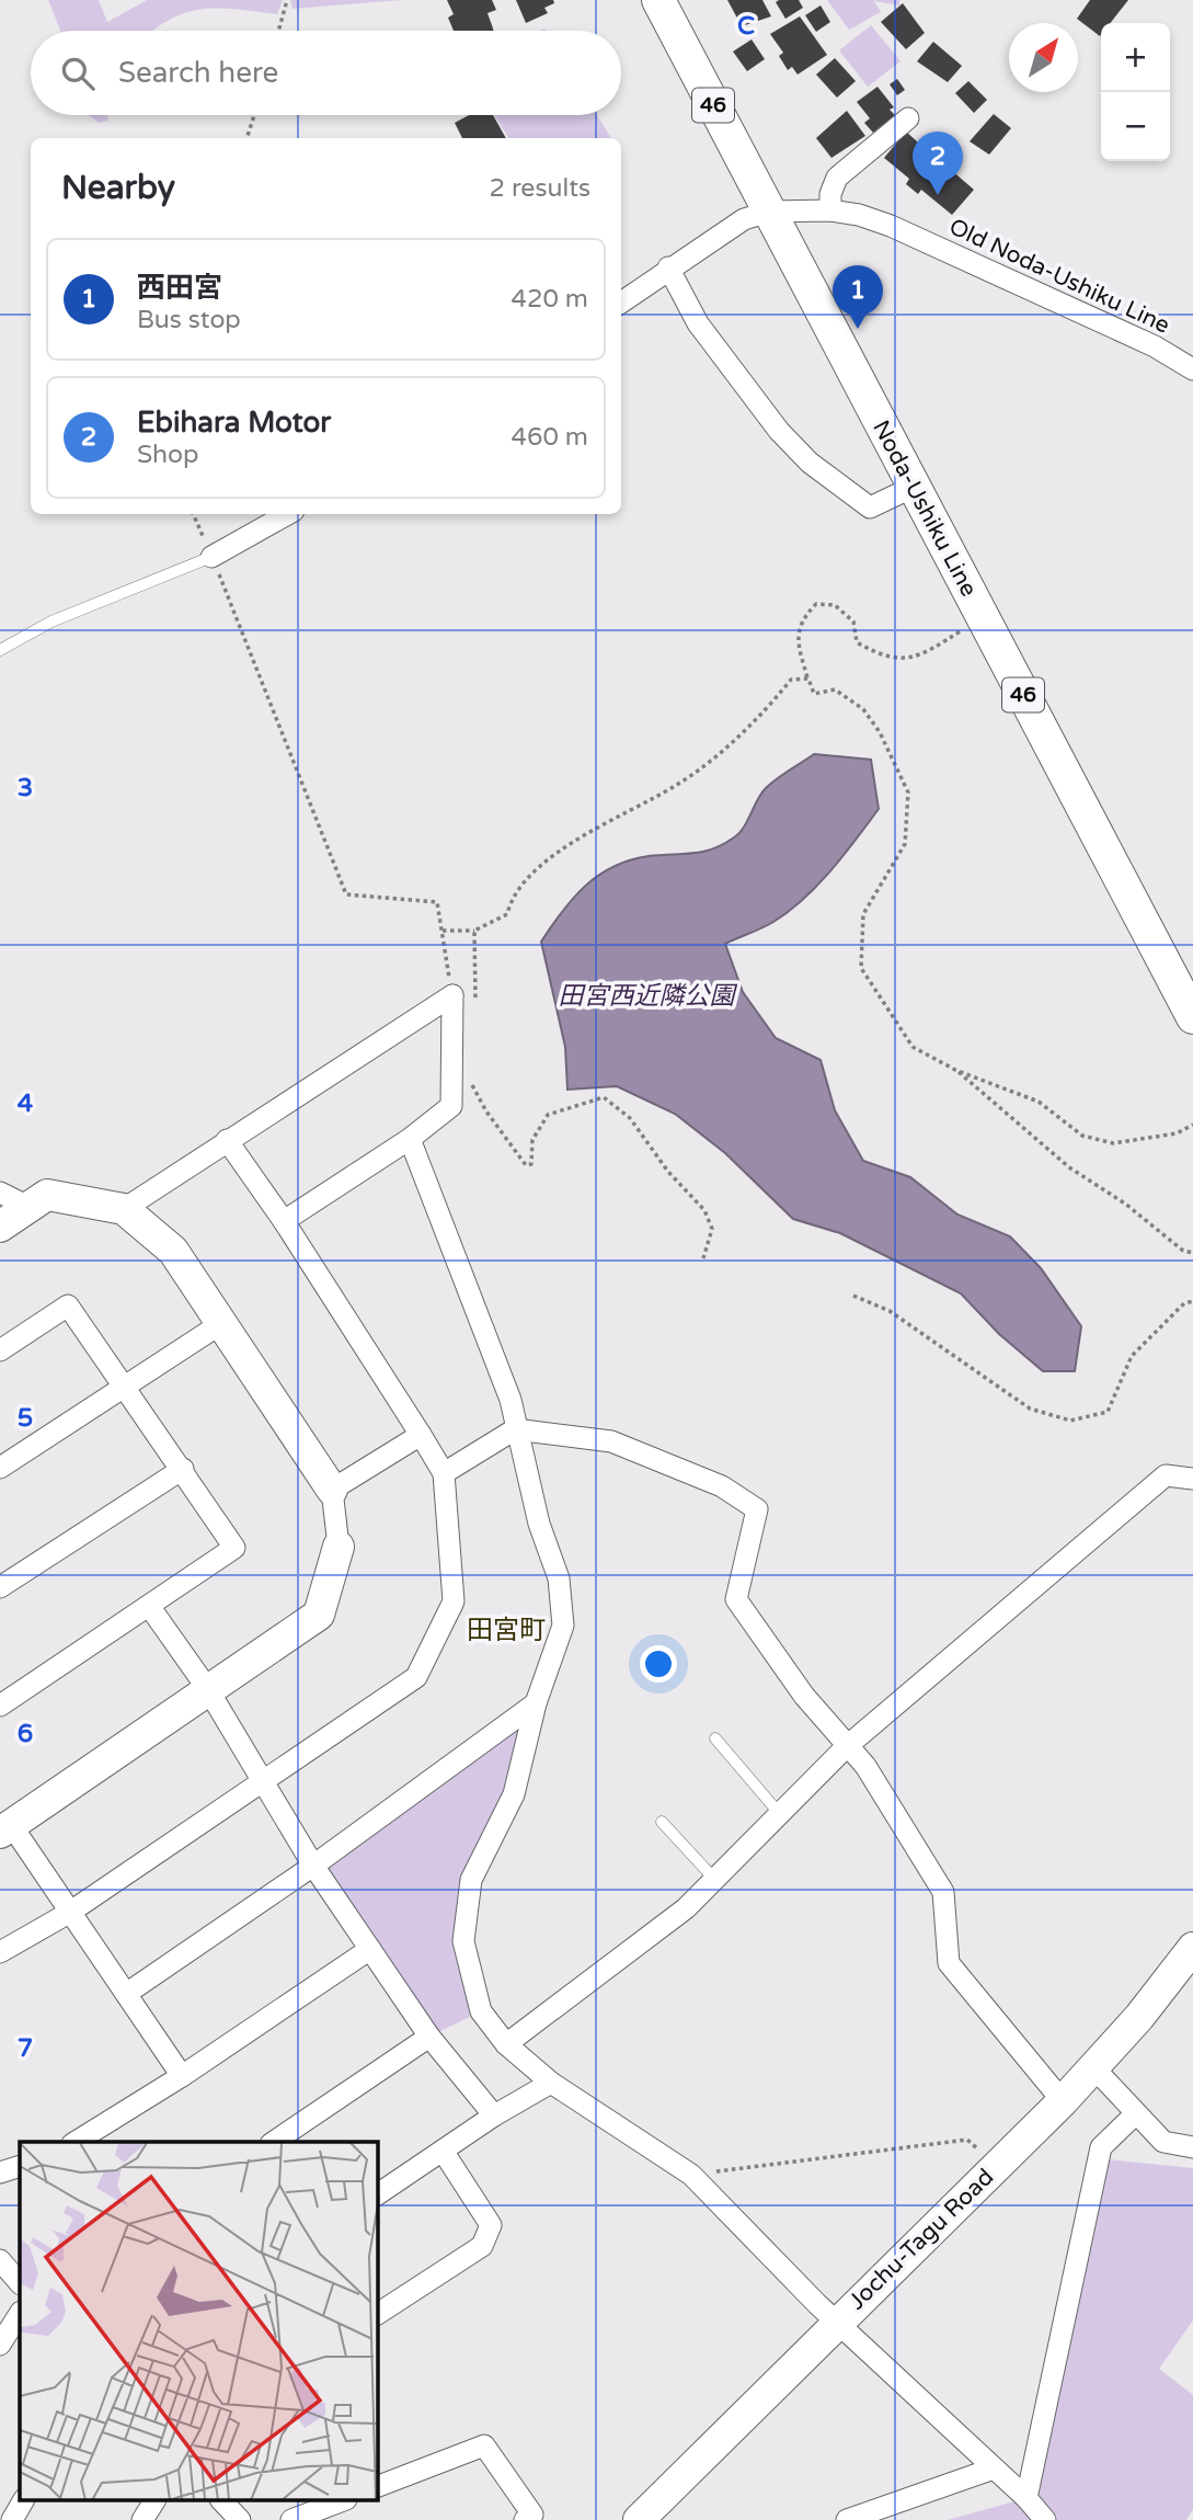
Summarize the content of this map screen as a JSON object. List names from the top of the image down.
{
  "streets": {
    "main road": ["46", "Noda-Ushiku Line"],
    "street": ["Old Noda-Ushiku Line", "Jochu-Tagu Road"]
  },
  "crossings": [
    ["Old Noda-Ushiku Line", "Noda-Ushiku Line"]
  ],
  "districts": ["田宮町"],
  "water": ["田宮西近隣公園"],
  "north": "top right",
  "page": {
    "map_buttons": ["+", "−"],
    "search": "Search here",
    "pins": ["2", "1"],
    "heading": ["Nearby", "2 results"],
    "list": [
      {
        "mark": "1",
        "name": "西田宮",
        "note": "Bus stop",
        "value": "420 m"
      },
      {
        "mark": "2",
        "name": "Ebihara Motor",
        "note": "Shop",
        "value": "460 m"
      }
    ]
  },
  "grid": {
    "columns": ["C"],
    "rows": [
      "3",
      "4",
      "5",
      "6",
      "7"
    ]
  }
}
